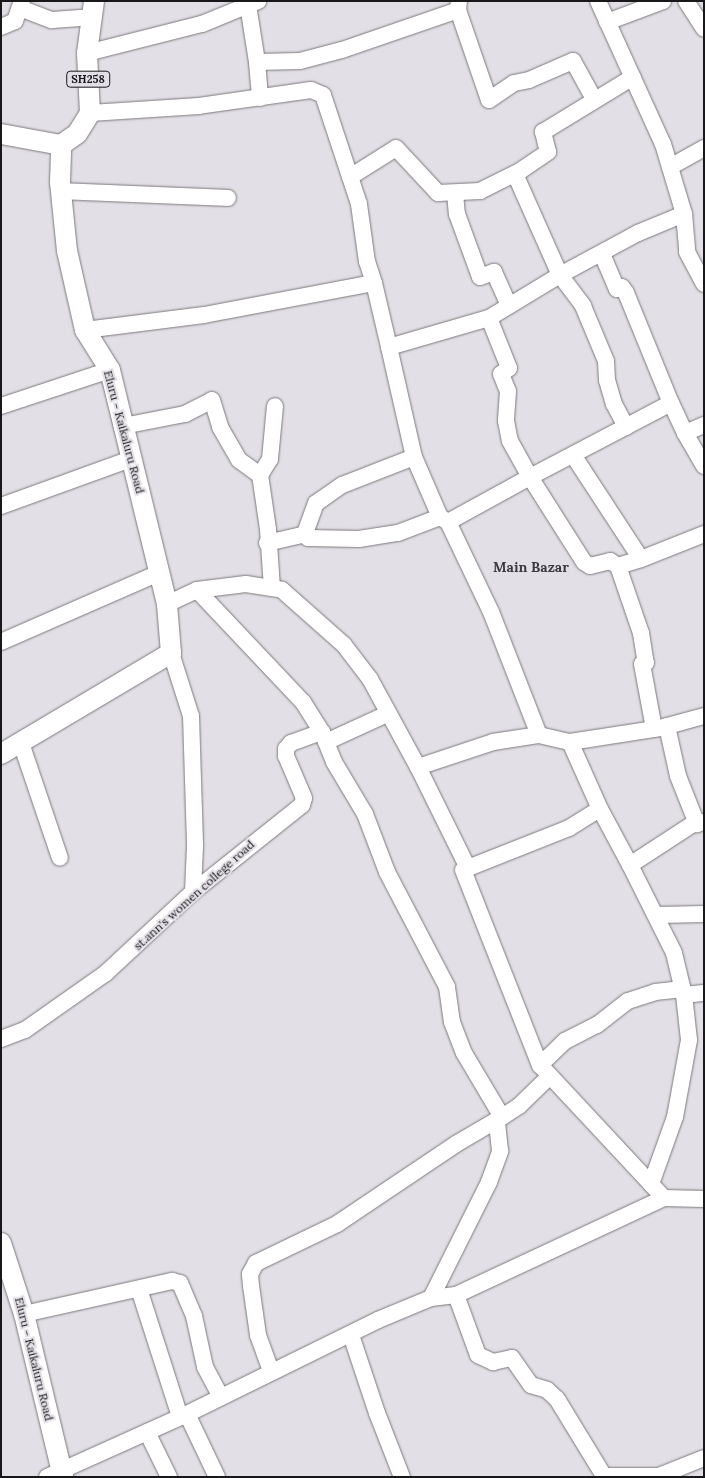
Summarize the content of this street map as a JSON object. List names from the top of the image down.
{
  "streets": {
    "main road": ["SH258", "Eluru - Kaikaluru Road"],
    "street": ["st.ann's women college road"]
  },
  "districts": ["Main Bazar"]
}
